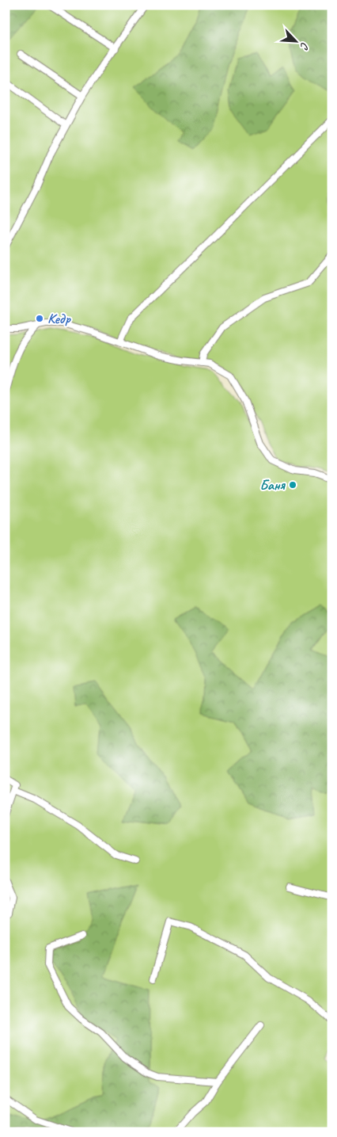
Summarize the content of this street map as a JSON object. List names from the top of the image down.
{
  "places": ["Кедр", "Баня"],
  "north": "bottom right"
}
